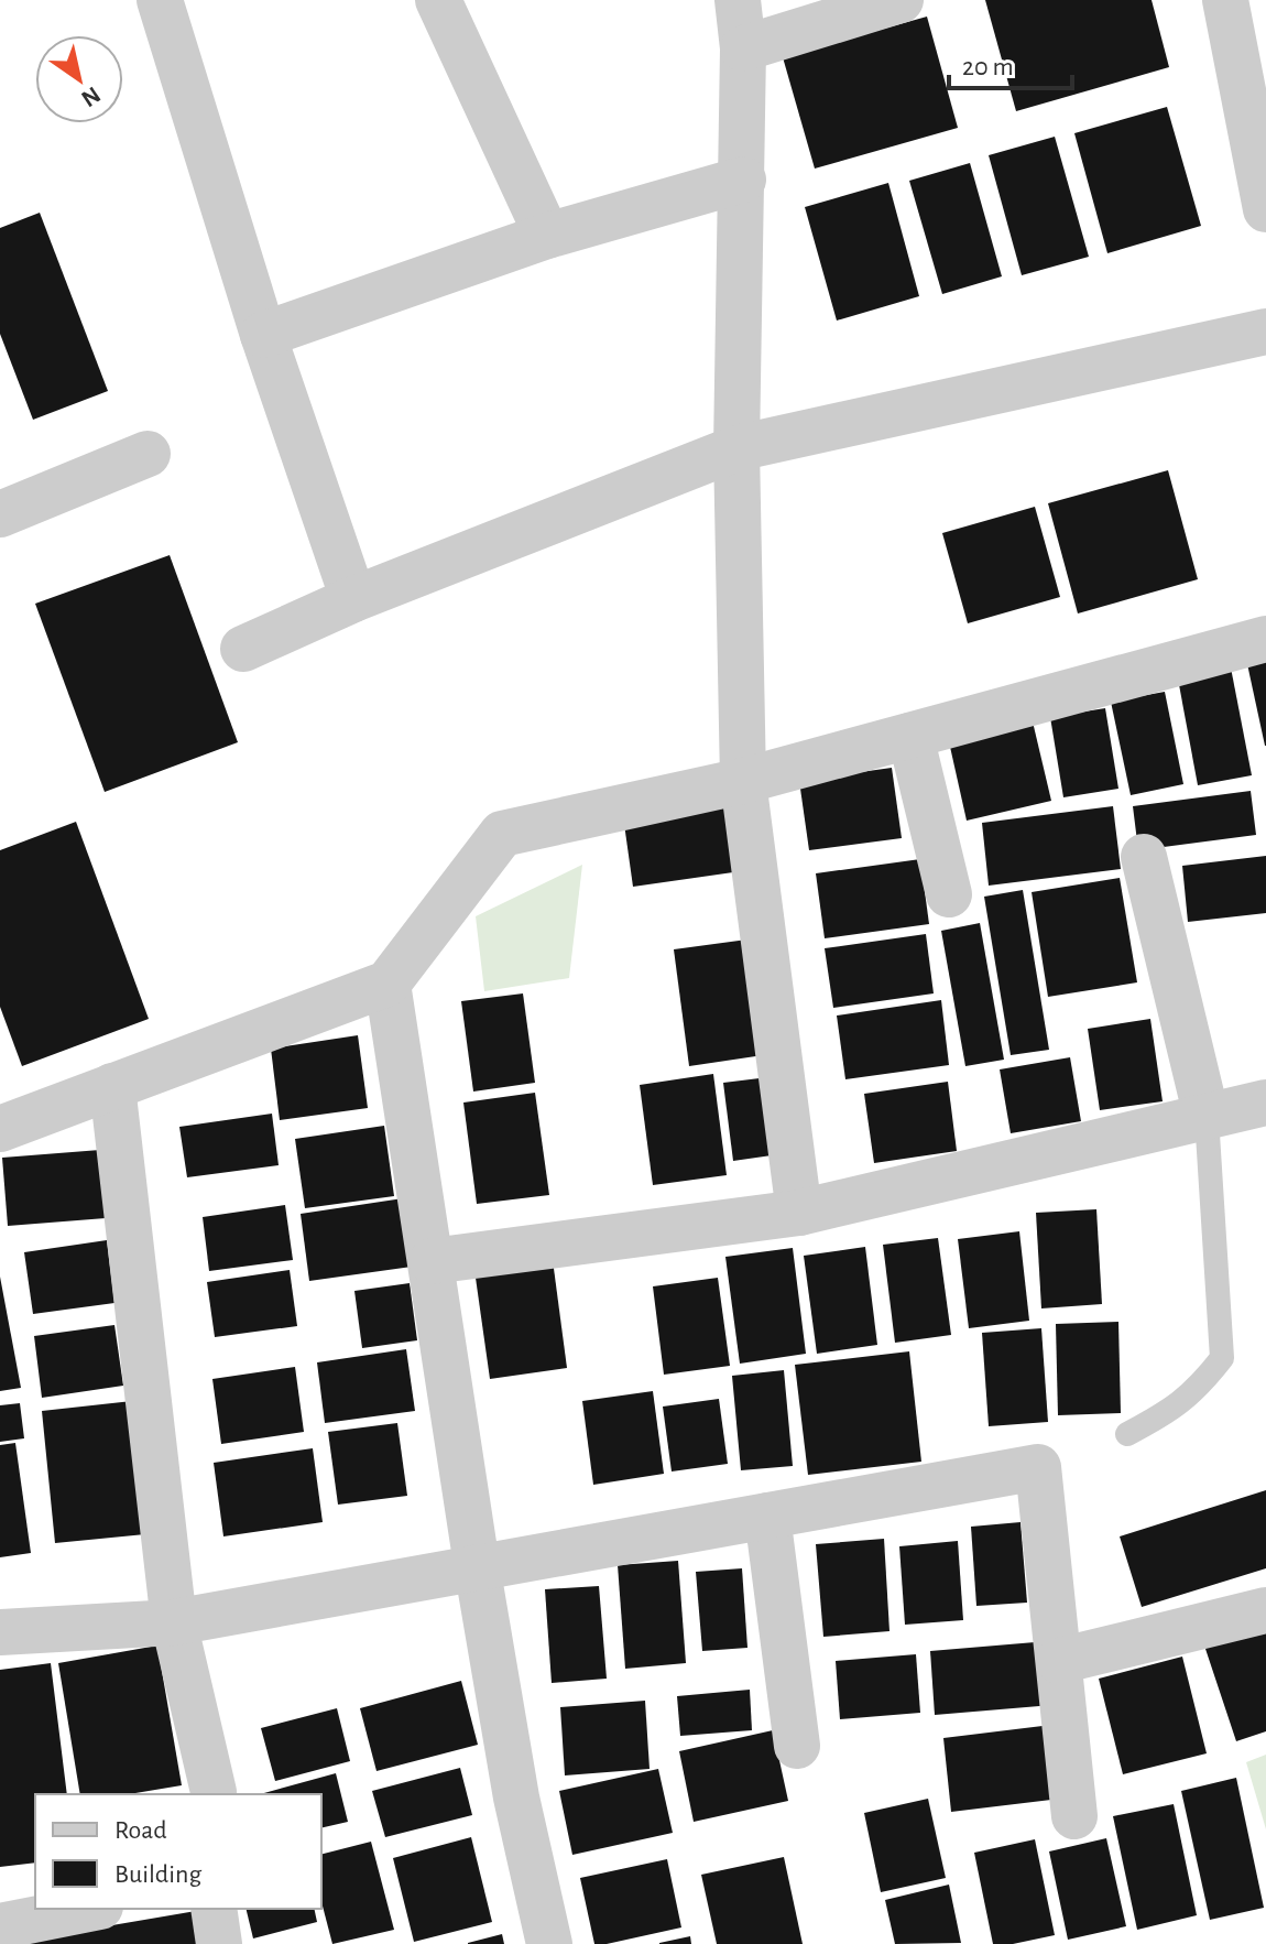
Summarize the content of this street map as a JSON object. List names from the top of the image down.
{
  "legend": ["Road", "Building"],
  "scale_bar": "20 m",
  "north": "bottom right"
}
